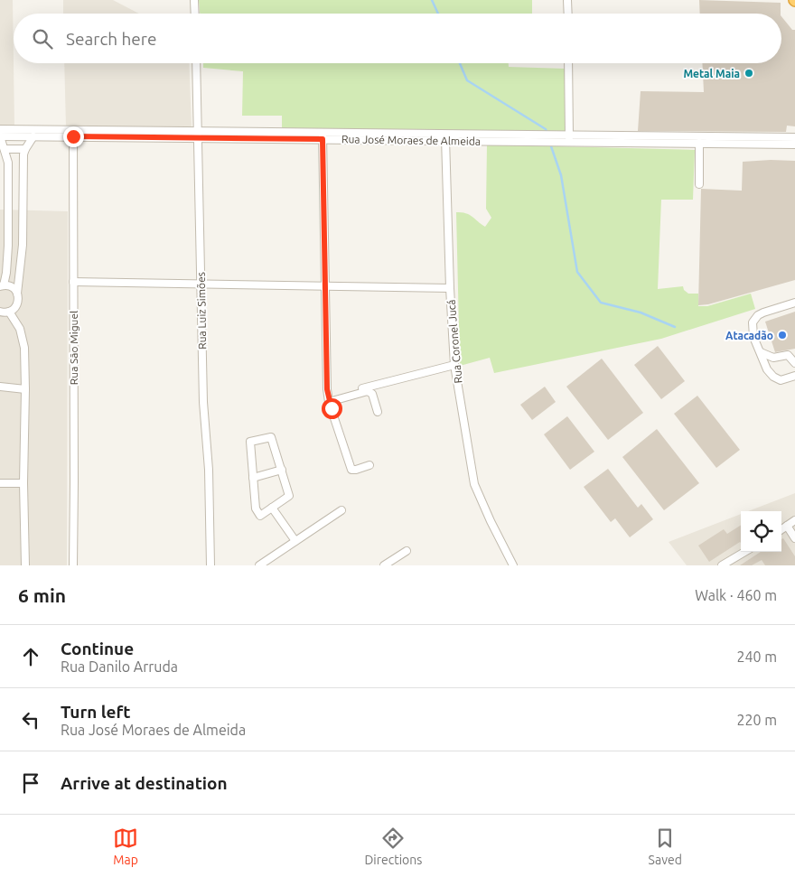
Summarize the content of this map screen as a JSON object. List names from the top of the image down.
{
  "streets": {
    "street": [
      "Rua José Moraes de Almeida",
      "Rua Luiz Simões",
      "Rua Coronel Jucá",
      "Rua São Miguel"
    ]
  },
  "crossings": [
    ["Rua José Moraes de Almeida", "Rua Luiz Simões"],
    ["Rua José Moraes de Almeida", "Rua Coronel Jucá"],
    ["Rua José Moraes de Almeida", "Rua São Miguel"]
  ],
  "places": ["Metal Maia", "Atacadão"],
  "page": {
    "search": "Search here",
    "heading": ["6 min", "Walk · 460 m"],
    "list": [
      ["Continue", "Rua Danilo Arruda", "240 m"],
      ["Turn left", "Rua José Moraes de Almeida", "220 m"],
      "Arrive at destination"
    ],
    "nav": ["Map", "Directions", "Saved"]
  }
}
